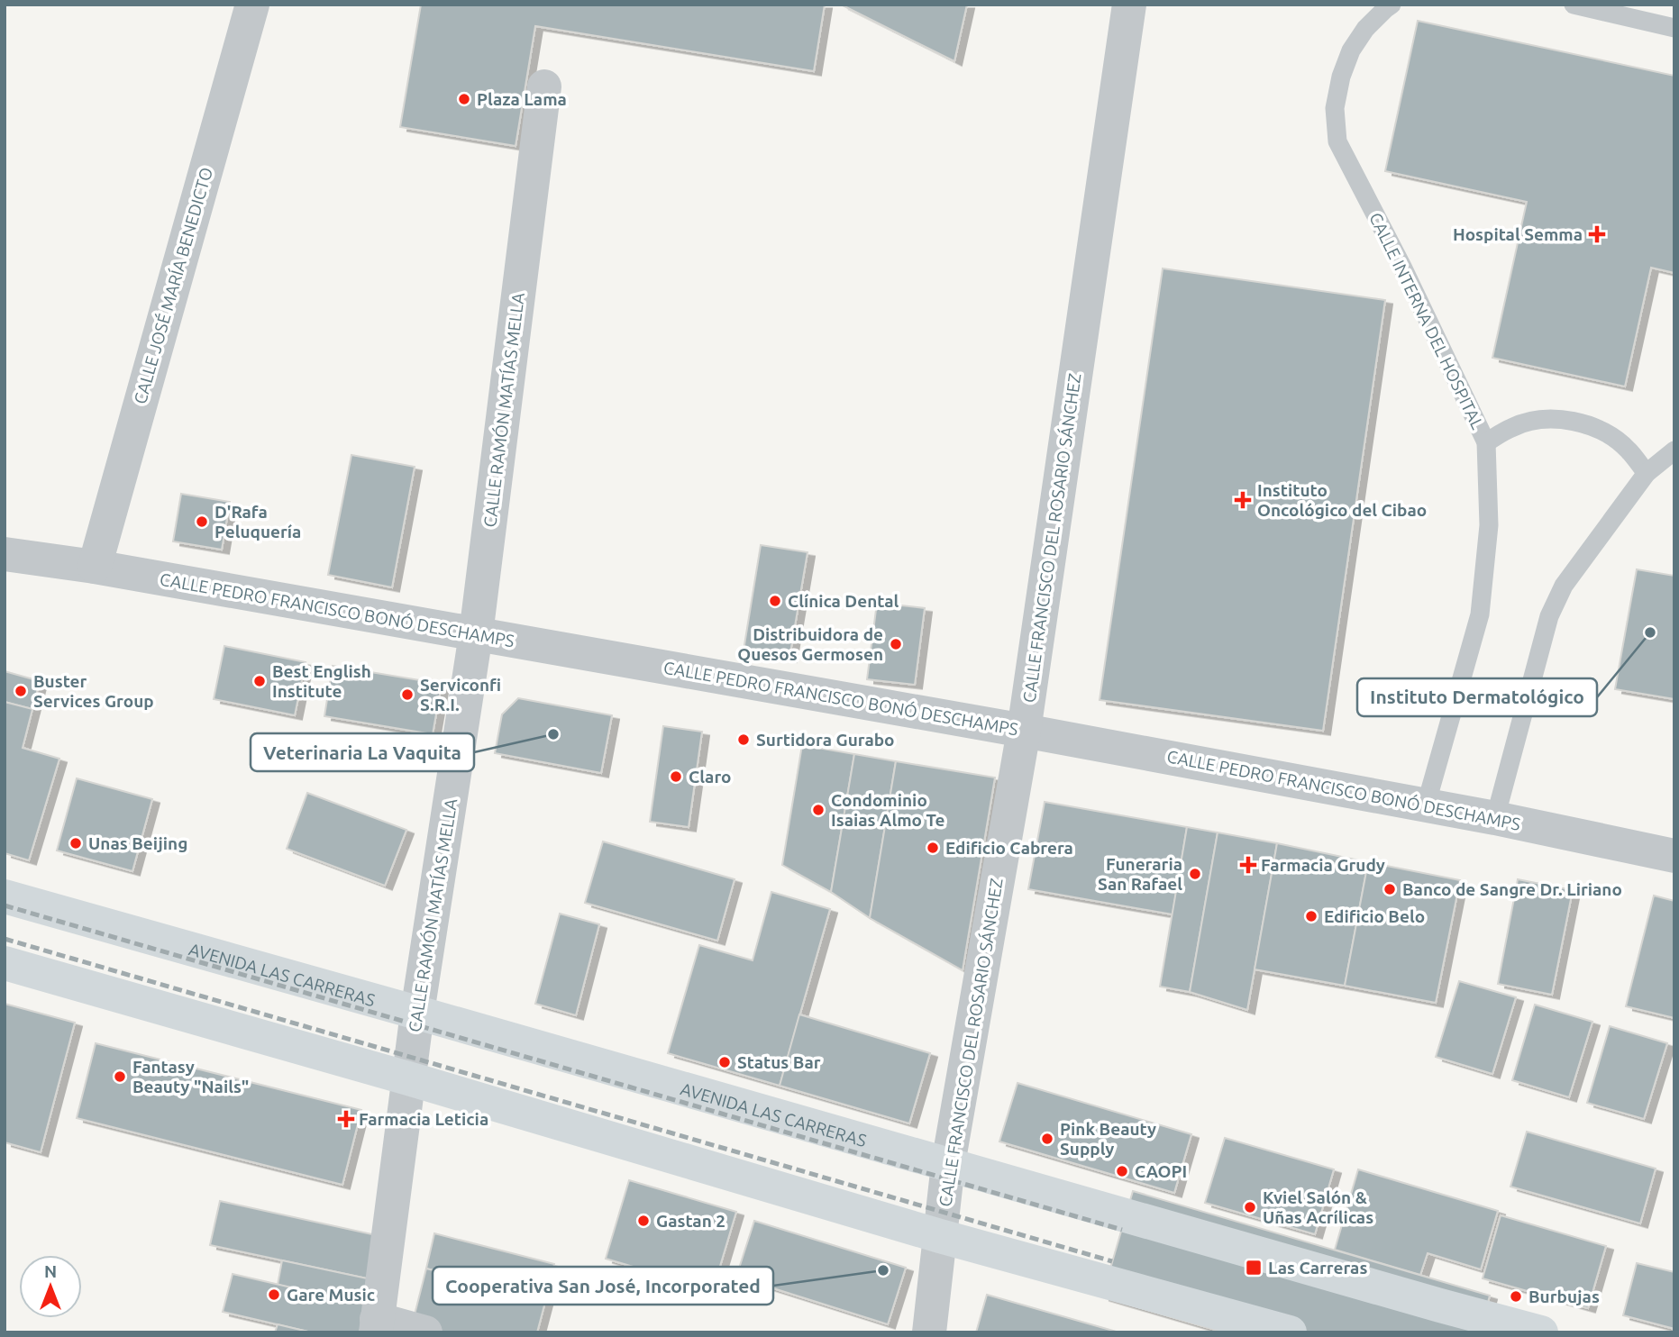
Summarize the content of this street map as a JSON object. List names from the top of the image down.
{
  "streets": {
    "main road": ["AVENIDA LAS CARRERAS"],
    "street": [
      "CALLE JOSÉ MARÍA BENEDICTO",
      "CALLE RAMÓN MATÍAS MELLA",
      "CALLE FRANCISCO DEL ROSARIO SÁNCHEZ",
      "CALLE PEDRO FRANCISCO BONÓ DESCHAMPS"
    ],
    "lane": ["CALLE INTERNA DEL HOSPITAL"]
  },
  "crossings": [
    ["CALLE JOSÉ MARÍA BENEDICTO", "CALLE PEDRO FRANCISCO BONÓ DESCHAMPS"],
    ["CALLE INTERNA DEL HOSPITAL", "CALLE PEDRO FRANCISCO BONÓ DESCHAMPS"],
    ["CALLE RAMÓN MATÍAS MELLA", "CALLE PEDRO FRANCISCO BONÓ DESCHAMPS"],
    ["CALLE RAMÓN MATÍAS MELLA", "AVENIDA LAS CARRERAS"],
    ["CALLE FRANCISCO DEL ROSARIO SÁNCHEZ", "CALLE PEDRO FRANCISCO BONÓ DESCHAMPS"],
    ["CALLE FRANCISCO DEL ROSARIO SÁNCHEZ", "AVENIDA LAS CARRERAS"]
  ],
  "places": {
    "other": [
      "Plaza Lama",
      "D'Rafa Peluquería",
      "Clínica Dental",
      "Instituto Dermatológico",
      "Distribuidora de Quesos Germosen",
      "Best English Institute",
      "Buster Services Group",
      "Serviconfi S.R.I.",
      "Veterinaria La Vaquita",
      "Surtidora Gurabo",
      "Claro",
      "Condominio Isaias Almo Te",
      "Unas Beijing",
      "Edificio Cabrera",
      "Funeraria San Rafael",
      "Banco de Sangre Dr. Liriano",
      "Edificio Belo",
      "Status Bar",
      "Fantasy Beauty \"Nails\"",
      "Pink Beauty Supply",
      "CAOPI",
      "Kviel Salón & Uñas Acrílicas",
      "Gastan 2",
      "Cooperativa San José, Incorporated",
      "Gare Music",
      "Burbujas"
    ],
    "health": [
      "Hospital Semma",
      "Instituto Oncológico del Cibao",
      "Farmacia Grudy",
      "Farmacia Leticia"
    ],
    "transit": ["Las Carreras"]
  },
  "north": "top"
}
